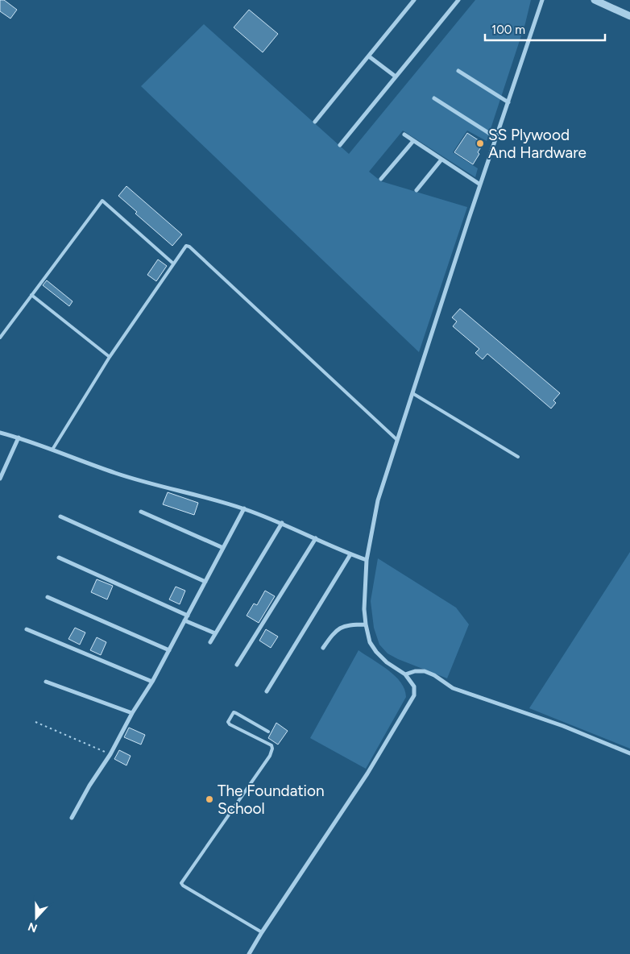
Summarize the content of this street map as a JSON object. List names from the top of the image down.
{
  "places": ["SS Plywood And Hardware", "The Foundation School"],
  "scale_bar": "100 m",
  "north": "bottom"
}
